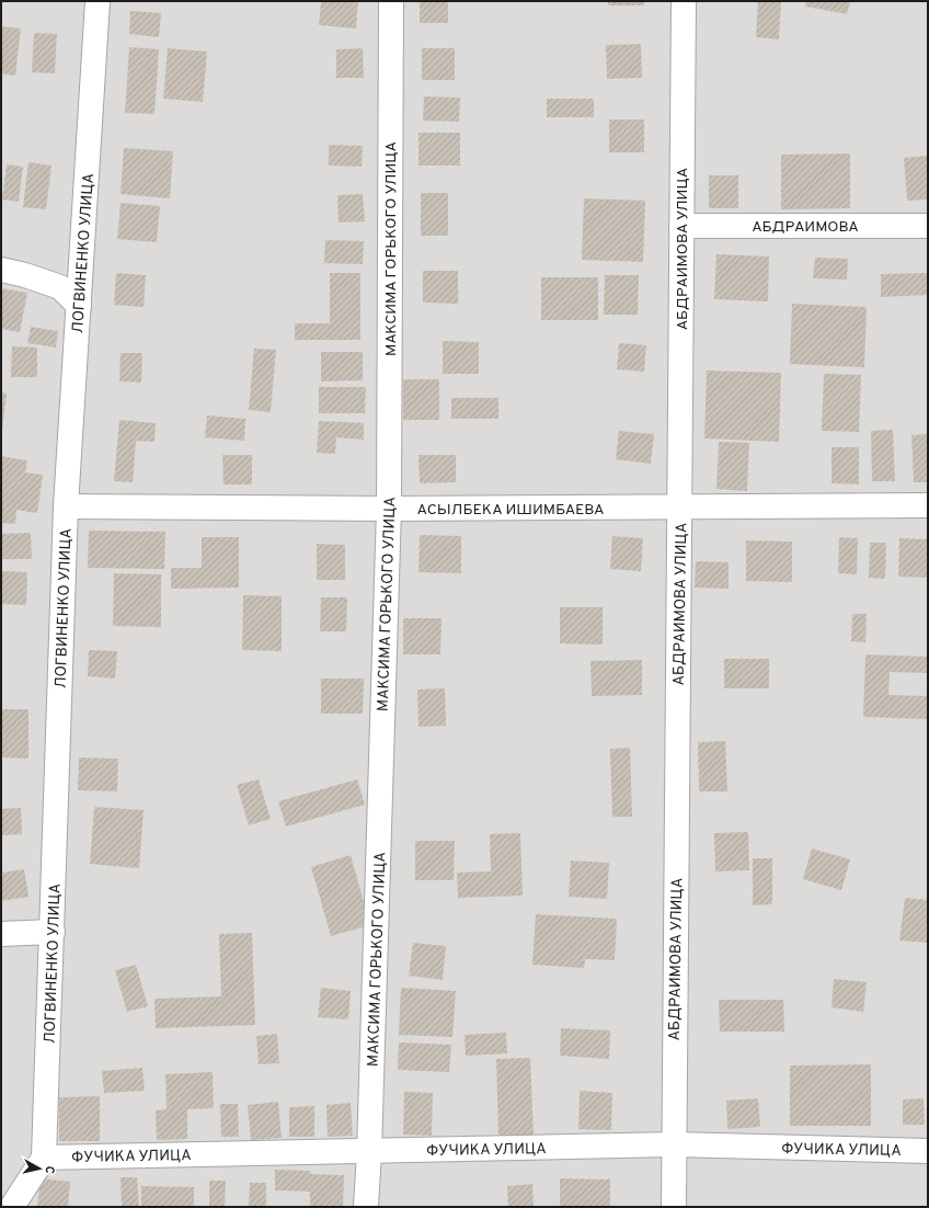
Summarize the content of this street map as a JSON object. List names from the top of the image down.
{
  "streets": {
    "street": [
      "АБДРАИМОВА",
      "МАКСИМА ГОРЬКОГО УЛИЦА",
      "АБДРАИМОВА УЛИЦА",
      "ЛОГВИНЕНКО УЛИЦА",
      "АСЫЛБЕКА ИШИМБАЕВА",
      "ФУЧИКА УЛИЦА"
    ]
  },
  "crossings": [
    ["АБДРАИМОВА", "АБДРАИМОВА УЛИЦА"],
    ["МАКСИМА ГОРЬКОГО УЛИЦА", "АСЫЛБЕКА ИШИМБАЕВА"],
    ["МАКСИМА ГОРЬКОГО УЛИЦА", "ФУЧИКА УЛИЦА"],
    ["АБДРАИМОВА УЛИЦА", "АСЫЛБЕКА ИШИМБАЕВА"],
    ["АБДРАИМОВА УЛИЦА", "ФУЧИКА УЛИЦА"],
    ["ЛОГВИНЕНКО УЛИЦА", "АСЫЛБЕКА ИШИМБАЕВА"],
    ["ЛОГВИНЕНКО УЛИЦА", "ФУЧИКА УЛИЦА"]
  ],
  "north": "right"
}
